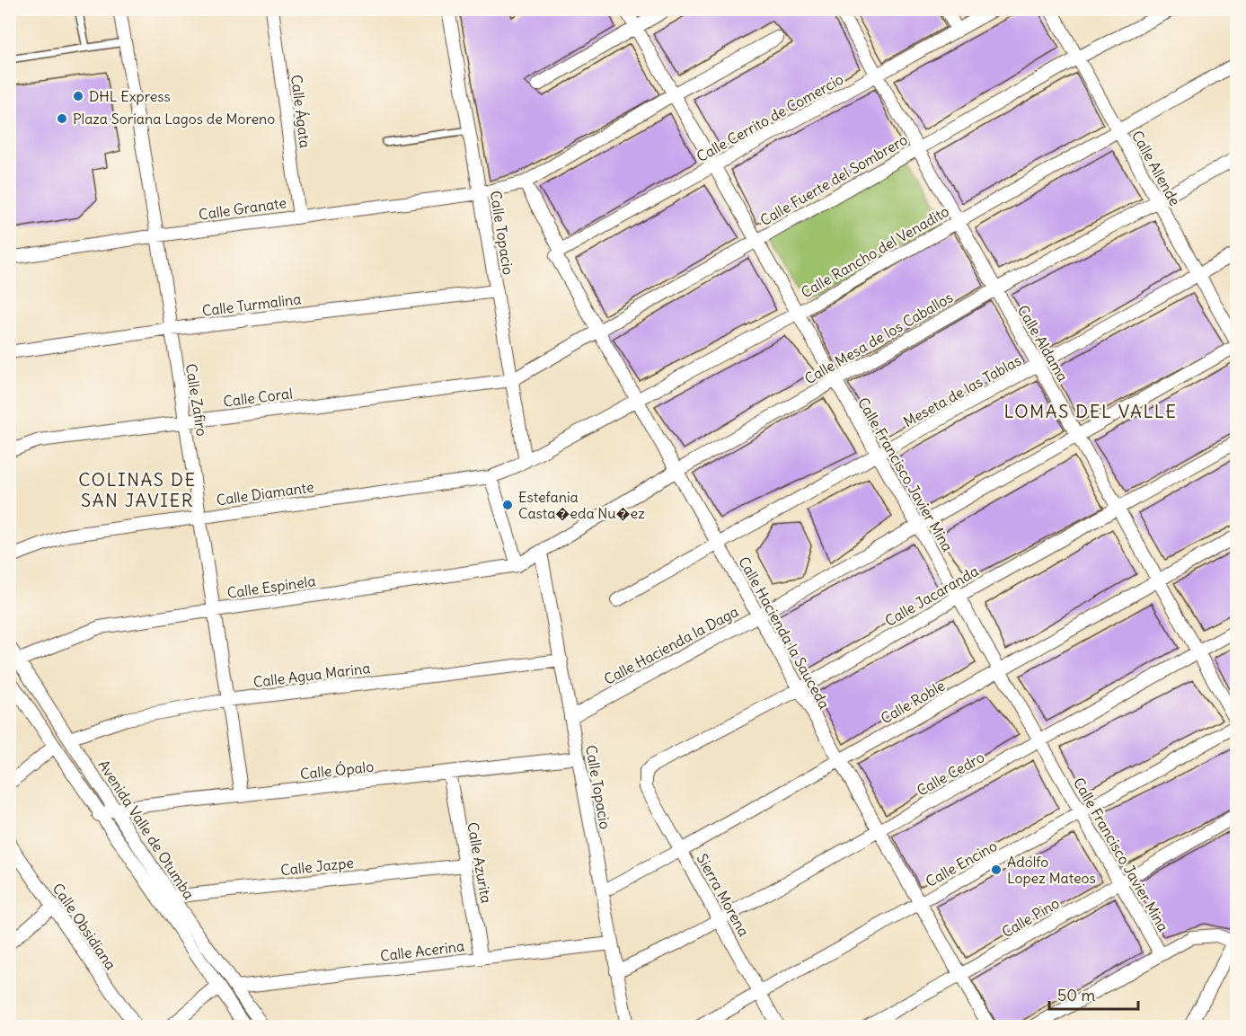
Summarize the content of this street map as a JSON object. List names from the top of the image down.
{
  "streets": {
    "street": [
      "Calle Ágata",
      "Calle Cerrito de Comercio",
      "Calle Allende",
      "Calle Fuerte del Sombrero",
      "Calle Granate",
      "Calle Topacio",
      "Calle Rancho del Venadito",
      "Calle Turmalina",
      "Calle Mesa de los Caballos",
      "Calle Aldama",
      "Meseta de las Tablas",
      "Calle Coral",
      "Calle Zafiro",
      "Calle Francisco Javier Mina",
      "Calle Diamante",
      "Calle Espinela",
      "Calle Jacaranda",
      "Calle Hacienda la Sauceda",
      "Calle Hacienda la Daga",
      "Calle Agua Marina",
      "Calle Roble",
      "Calle Ópalo",
      "Calle Cedro",
      "Avenida Valle de Otumba",
      "Calle Azurita",
      "Calle Encino",
      "Calle Jazpe",
      "Sierra Morena",
      "Calle Pino",
      "Calle Obsidiana",
      "Calle Acerina"
    ]
  },
  "crossings": [
    ["Calle Ágata", "Calle Granate"],
    ["Calle Cerrito de Comercio", "Calle Aldama"],
    ["Calle Cerrito de Comercio", "Calle Francisco Javier Mina"],
    ["Calle Cerrito de Comercio", "Calle Hacienda la Sauceda"],
    ["Calle Allende", "Calle Fuerte del Sombrero"],
    ["Calle Allende", "Calle Rancho del Venadito"],
    ["Calle Allende", "Calle Mesa de los Caballos"],
    ["Calle Allende", "Meseta de las Tablas"],
    ["Calle Fuerte del Sombrero", "Calle Topacio"],
    ["Calle Fuerte del Sombrero", "Calle Aldama"],
    ["Calle Fuerte del Sombrero", "Calle Coral"],
    ["Calle Fuerte del Sombrero", "Calle Francisco Javier Mina"],
    ["Calle Fuerte del Sombrero", "Calle Hacienda la Sauceda"],
    ["Calle Granate", "Calle Topacio"],
    ["Calle Granate", "Calle Zafiro"],
    ["Calle Granate", "Calle Francisco Javier Mina"],
    ["Calle Granate", "Calle Hacienda la Sauceda"],
    ["Calle Topacio", "Calle Rancho del Venadito"],
    ["Calle Topacio", "Calle Turmalina"],
    ["Calle Topacio", "Calle Mesa de los Caballos"],
    ["Calle Topacio", "Calle Coral"],
    ["Calle Topacio", "Calle Diamante"],
    ["Calle Topacio", "Calle Espinela"],
    ["Calle Topacio", "Calle Hacienda la Daga"],
    ["Calle Topacio", "Calle Agua Marina"],
    ["Calle Topacio", "Calle Roble"],
    ["Calle Topacio", "Calle Ópalo"],
    ["Calle Topacio", "Calle Cedro"],
    ["Calle Topacio", "Calle Acerina"],
    ["Calle Rancho del Venadito", "Calle Aldama"],
    ["Calle Rancho del Venadito", "Calle Francisco Javier Mina"],
    ["Calle Rancho del Venadito", "Calle Diamante"],
    ["Calle Rancho del Venadito", "Calle Hacienda la Sauceda"],
    ["Calle Turmalina", "Calle Zafiro"],
    ["Calle Mesa de los Caballos", "Calle Aldama"],
    ["Calle Mesa de los Caballos", "Calle Francisco Javier Mina"],
    ["Calle Mesa de los Caballos", "Calle Espinela"],
    ["Calle Mesa de los Caballos", "Calle Hacienda la Sauceda"],
    ["Calle Aldama", "Meseta de las Tablas"],
    ["Calle Aldama", "Calle Jacaranda"],
    ["Calle Aldama", "Calle Hacienda la Daga"],
    ["Calle Aldama", "Calle Roble"],
    ["Calle Aldama", "Calle Cedro"],
    ["Meseta de las Tablas", "Calle Francisco Javier Mina"],
    ["Meseta de las Tablas", "Calle Hacienda la Sauceda"],
    ["Calle Coral", "Calle Zafiro"],
    ["Calle Zafiro", "Calle Diamante"],
    ["Calle Zafiro", "Calle Espinela"],
    ["Calle Zafiro", "Calle Agua Marina"],
    ["Calle Zafiro", "Calle Ópalo"],
    ["Calle Francisco Javier Mina", "Calle Jacaranda"],
    ["Calle Francisco Javier Mina", "Calle Hacienda la Daga"],
    ["Calle Francisco Javier Mina", "Calle Roble"],
    ["Calle Francisco Javier Mina", "Calle Cedro"],
    ["Calle Francisco Javier Mina", "Calle Encino"],
    ["Calle Francisco Javier Mina", "Calle Pino"],
    ["Calle Espinela", "Avenida Valle de Otumba"],
    ["Calle Jacaranda", "Calle Hacienda la Sauceda"],
    ["Calle Jacaranda", "Sierra Morena"],
    ["Calle Hacienda la Sauceda", "Calle Hacienda la Daga"],
    ["Calle Hacienda la Sauceda", "Calle Roble"],
    ["Calle Hacienda la Sauceda", "Calle Cedro"],
    ["Calle Hacienda la Sauceda", "Calle Encino"],
    ["Calle Hacienda la Sauceda", "Calle Pino"],
    ["Calle Agua Marina", "Avenida Valle de Otumba"],
    ["Calle Roble", "Sierra Morena"],
    ["Calle Ópalo", "Avenida Valle de Otumba"],
    ["Calle Ópalo", "Calle Azurita"],
    ["Calle Cedro", "Sierra Morena"],
    ["Avenida Valle de Otumba", "Calle Jazpe"],
    ["Avenida Valle de Otumba", "Calle Acerina"],
    ["Calle Azurita", "Calle Jazpe"],
    ["Calle Azurita", "Calle Acerina"],
    ["Calle Encino", "Sierra Morena"]
  ],
  "districts": ["LOMAS DEL VALLE", "COLINAS DE SAN JAVIER"],
  "places": [
    "DHL Express",
    "Plaza Soriana Lagos de Moreno",
    "Estefania Casta�eda Nu�ez",
    "Adolfo Lopez Mateos"
  ],
  "scale_bar": "50 m"
}
